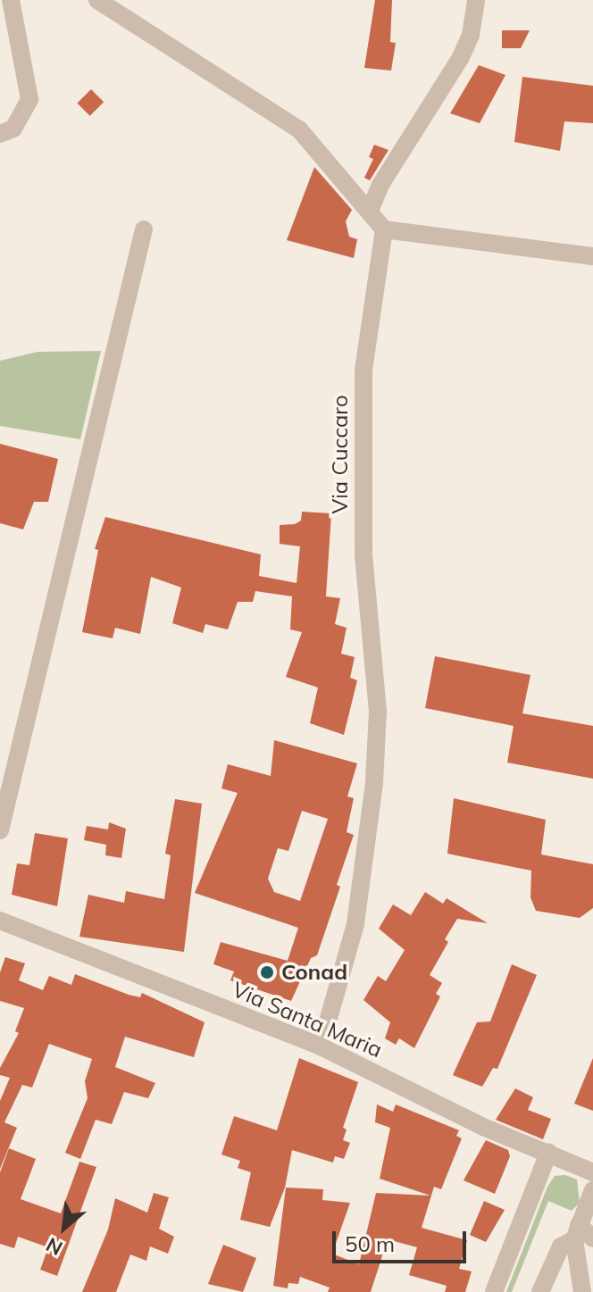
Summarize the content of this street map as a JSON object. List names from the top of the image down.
{
  "streets": {
    "street": ["Via Cuccaro", "Via Santa Maria"]
  },
  "crossings": [
    ["Via Cuccaro", "Via Santa Maria"]
  ],
  "places": ["Conad"],
  "scale_bar": "50 m",
  "north": "bottom left"
}
